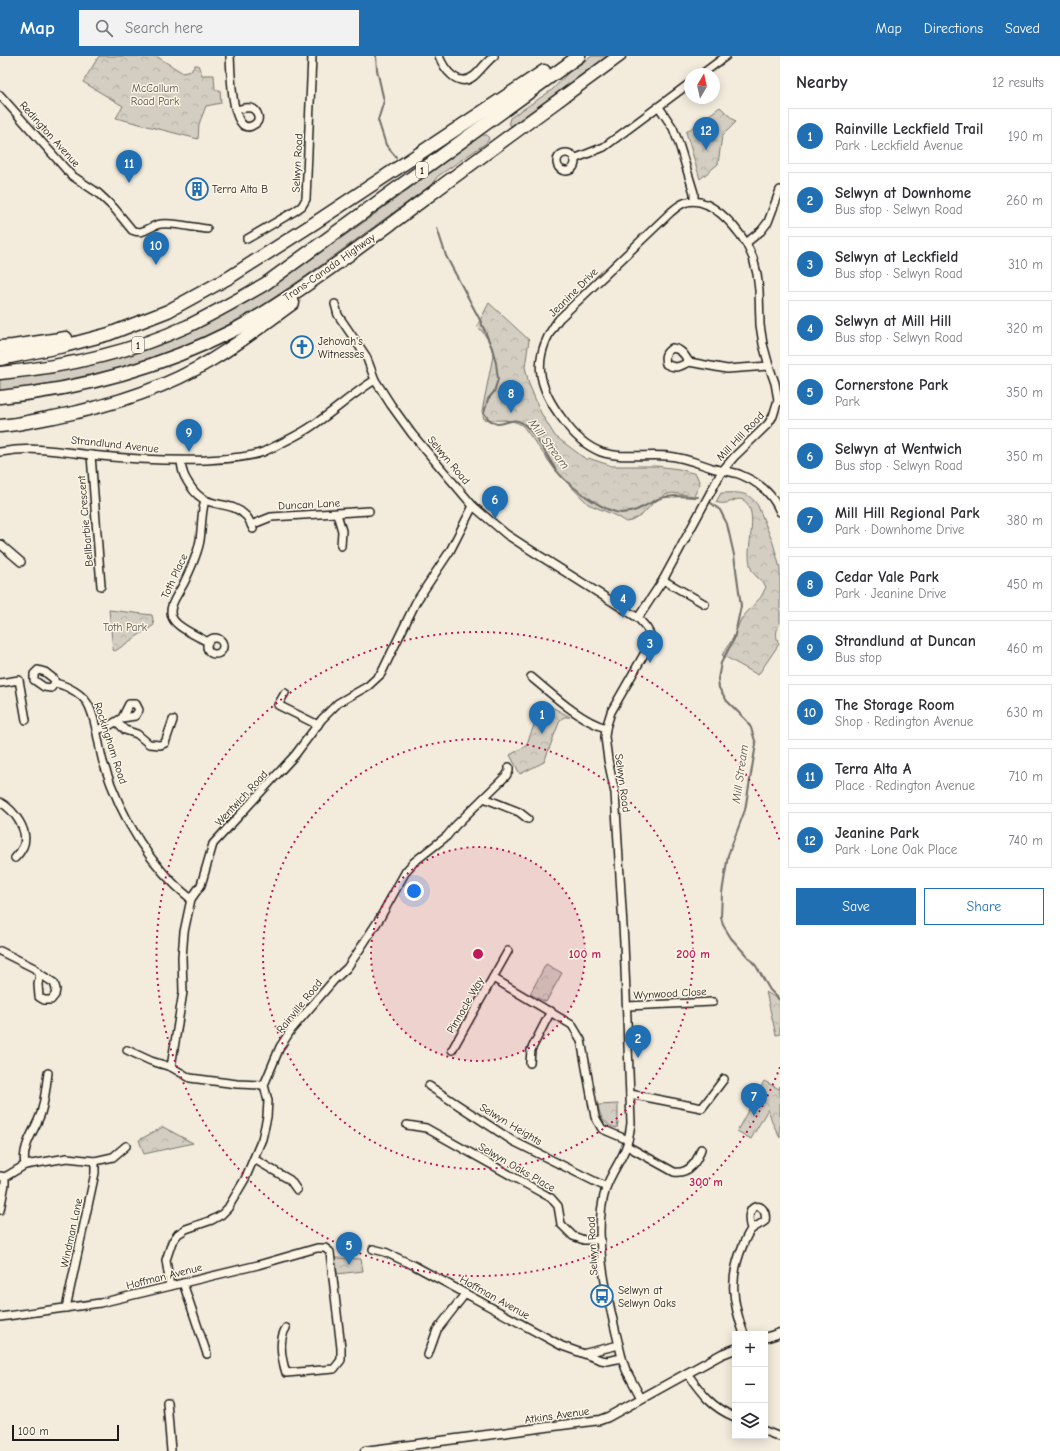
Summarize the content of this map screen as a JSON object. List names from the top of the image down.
{
  "streets": {
    "highway": ["1", "Trans-Canada Highway"],
    "street": [
      "Redington Avenue",
      "Selwyn Road",
      "Jeanine Drive",
      "Mill Hill Road",
      "Strandlund Avenue",
      "Duncan Lane",
      "Bellbarbie Crescent",
      "Toth Place",
      "Rockingham Road",
      "Wentwich Road",
      "Wynwood Close",
      "Pinnacle Way",
      "Rainville Road",
      "Selwyn Heights",
      "Selwyn Oaks Place",
      "Windman Lane",
      "Hoffman Avenue",
      "Atkins Avenue"
    ]
  },
  "crossings": [
    ["Selwyn Road", "Mill Hill Road"],
    ["Selwyn Road", "Strandlund Avenue"],
    ["Selwyn Road", "Wentwich Road"],
    ["Selwyn Road", "Wynwood Close"],
    ["Selwyn Road", "Selwyn Heights"],
    ["Selwyn Road", "Selwyn Oaks Place"],
    ["Selwyn Road", "Hoffman Avenue"],
    ["Selwyn Road", "Atkins Avenue"],
    ["Jeanine Drive", "Mill Hill Road"],
    ["Strandlund Avenue", "Bellbarbie Crescent"],
    ["Duncan Lane", "Toth Place"],
    ["Rockingham Road", "Wentwich Road"],
    ["Windman Lane", "Hoffman Avenue"]
  ],
  "water": ["Mill Stream"],
  "parks": ["McCallum Road Park", "Toth Park"],
  "places": {
    "building": ["Terra Alta B"],
    "church": ["Jehovah's Witnesses"],
    "bus stop": ["Selwyn at Selwyn Oaks"]
  },
  "scale_bar": "100 m",
  "north": "top",
  "page": {
    "header": "Map",
    "search": "Search here",
    "nav": ["Map", "Directions", "Saved"],
    "heading": ["Nearby", "12 results"],
    "list": [
      {
        "mark": "1",
        "name": "Rainville Leckfield Trail",
        "note": "Park · Leckfield Avenue",
        "value": "190 m"
      },
      {
        "mark": "2",
        "name": "Selwyn at Downhome",
        "note": "Bus stop · Selwyn Road",
        "value": "260 m"
      },
      {
        "mark": "3",
        "name": "Selwyn at Leckfield",
        "note": "Bus stop · Selwyn Road",
        "value": "310 m"
      },
      {
        "mark": "4",
        "name": "Selwyn at Mill Hill",
        "note": "Bus stop · Selwyn Road",
        "value": "320 m"
      },
      {
        "mark": "5",
        "name": "Cornerstone Park",
        "note": "Park",
        "value": "350 m"
      },
      {
        "mark": "6",
        "name": "Selwyn at Wentwich",
        "note": "Bus stop · Selwyn Road",
        "value": "350 m"
      },
      {
        "mark": "7",
        "name": "Mill Hill Regional Park",
        "note": "Park · Downhome Drive",
        "value": "380 m"
      },
      {
        "mark": "8",
        "name": "Cedar Vale Park",
        "note": "Park · Jeanine Drive",
        "value": "450 m"
      },
      {
        "mark": "9",
        "name": "Strandlund at Duncan",
        "note": "Bus stop",
        "value": "460 m"
      },
      {
        "mark": "10",
        "name": "The Storage Room",
        "note": "Shop · Redington Avenue",
        "value": "630 m"
      },
      {
        "mark": "11",
        "name": "Terra Alta A",
        "note": "Place · Redington Avenue",
        "value": "710 m"
      },
      {
        "mark": "12",
        "name": "Jeanine Park",
        "note": "Park · Lone Oak Place",
        "value": "740 m"
      }
    ],
    "pins": [
      "12",
      "11",
      "10",
      "8",
      "9",
      "6",
      "4",
      "3",
      "1",
      "2",
      "7",
      "5"
    ],
    "buttons": ["Save", "Share"],
    "map_buttons": ["+", "−"],
    "scale": "100 m"
  },
  "rings": ["100 m", "200 m", "300 m"]
}
